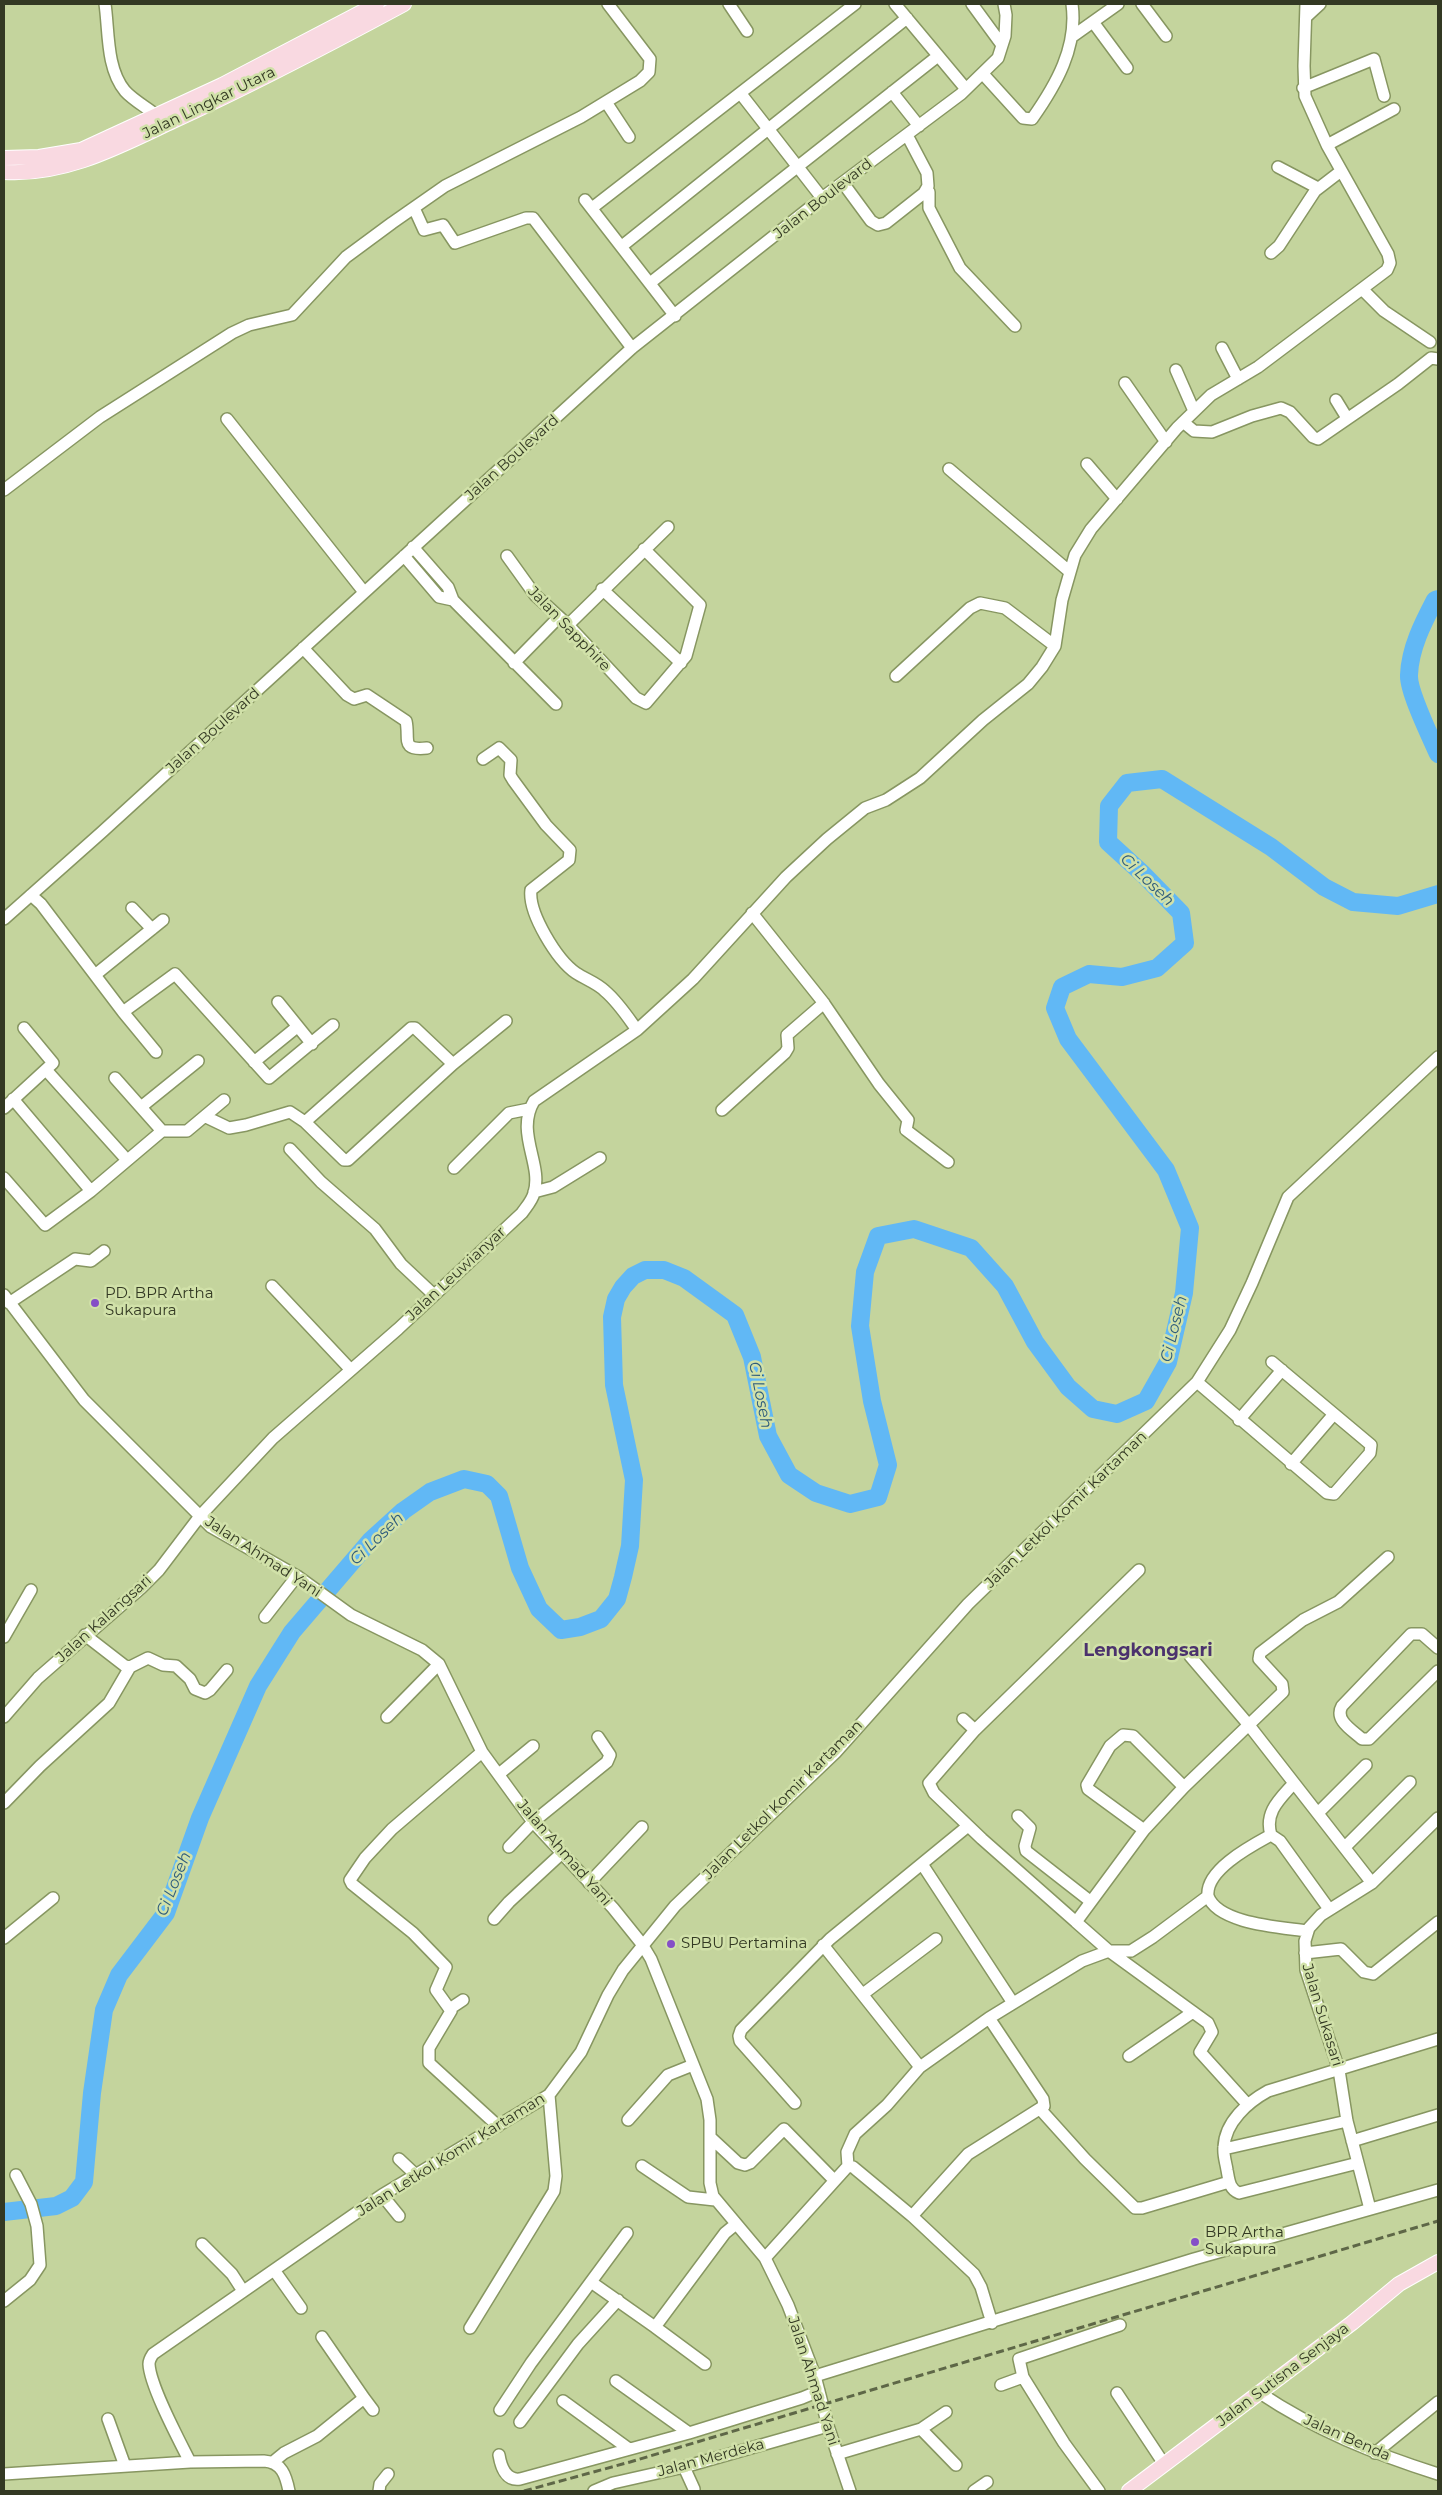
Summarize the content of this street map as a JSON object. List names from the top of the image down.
{
  "streets": {
    "main road": ["Jalan Lingkar Utara", "Jalan Sutisna Senjaya"],
    "street": [
      "Jalan Boulevard",
      "Jalan Sapphire",
      "Jalan Leuwianyar",
      "Jalan Letkol Komir Kartaman",
      "Jalan Ahmad Yani",
      "Jalan Kalangsari",
      "Jalan Sukasari",
      "Jalan Benda",
      "Jalan Merdeka"
    ]
  },
  "crossings": [
    ["Jalan Leuwianyar", "Jalan Ahmad Yani"],
    ["Jalan Leuwianyar", "Jalan Kalangsari"],
    ["Jalan Letkol Komir Kartaman", "Jalan Ahmad Yani"],
    ["Jalan Ahmad Yani", "Jalan Kalangsari"],
    ["Jalan Ahmad Yani", "Jalan Merdeka"],
    ["Jalan Sutisna Senjaya", "Jalan Benda"]
  ],
  "districts": ["Lengkongsari"],
  "water": ["Ci Loseh"],
  "places": ["PD. BPR Artha Sukapura", "SPBU Pertamina", "BPR Artha Sukapura"]
}
